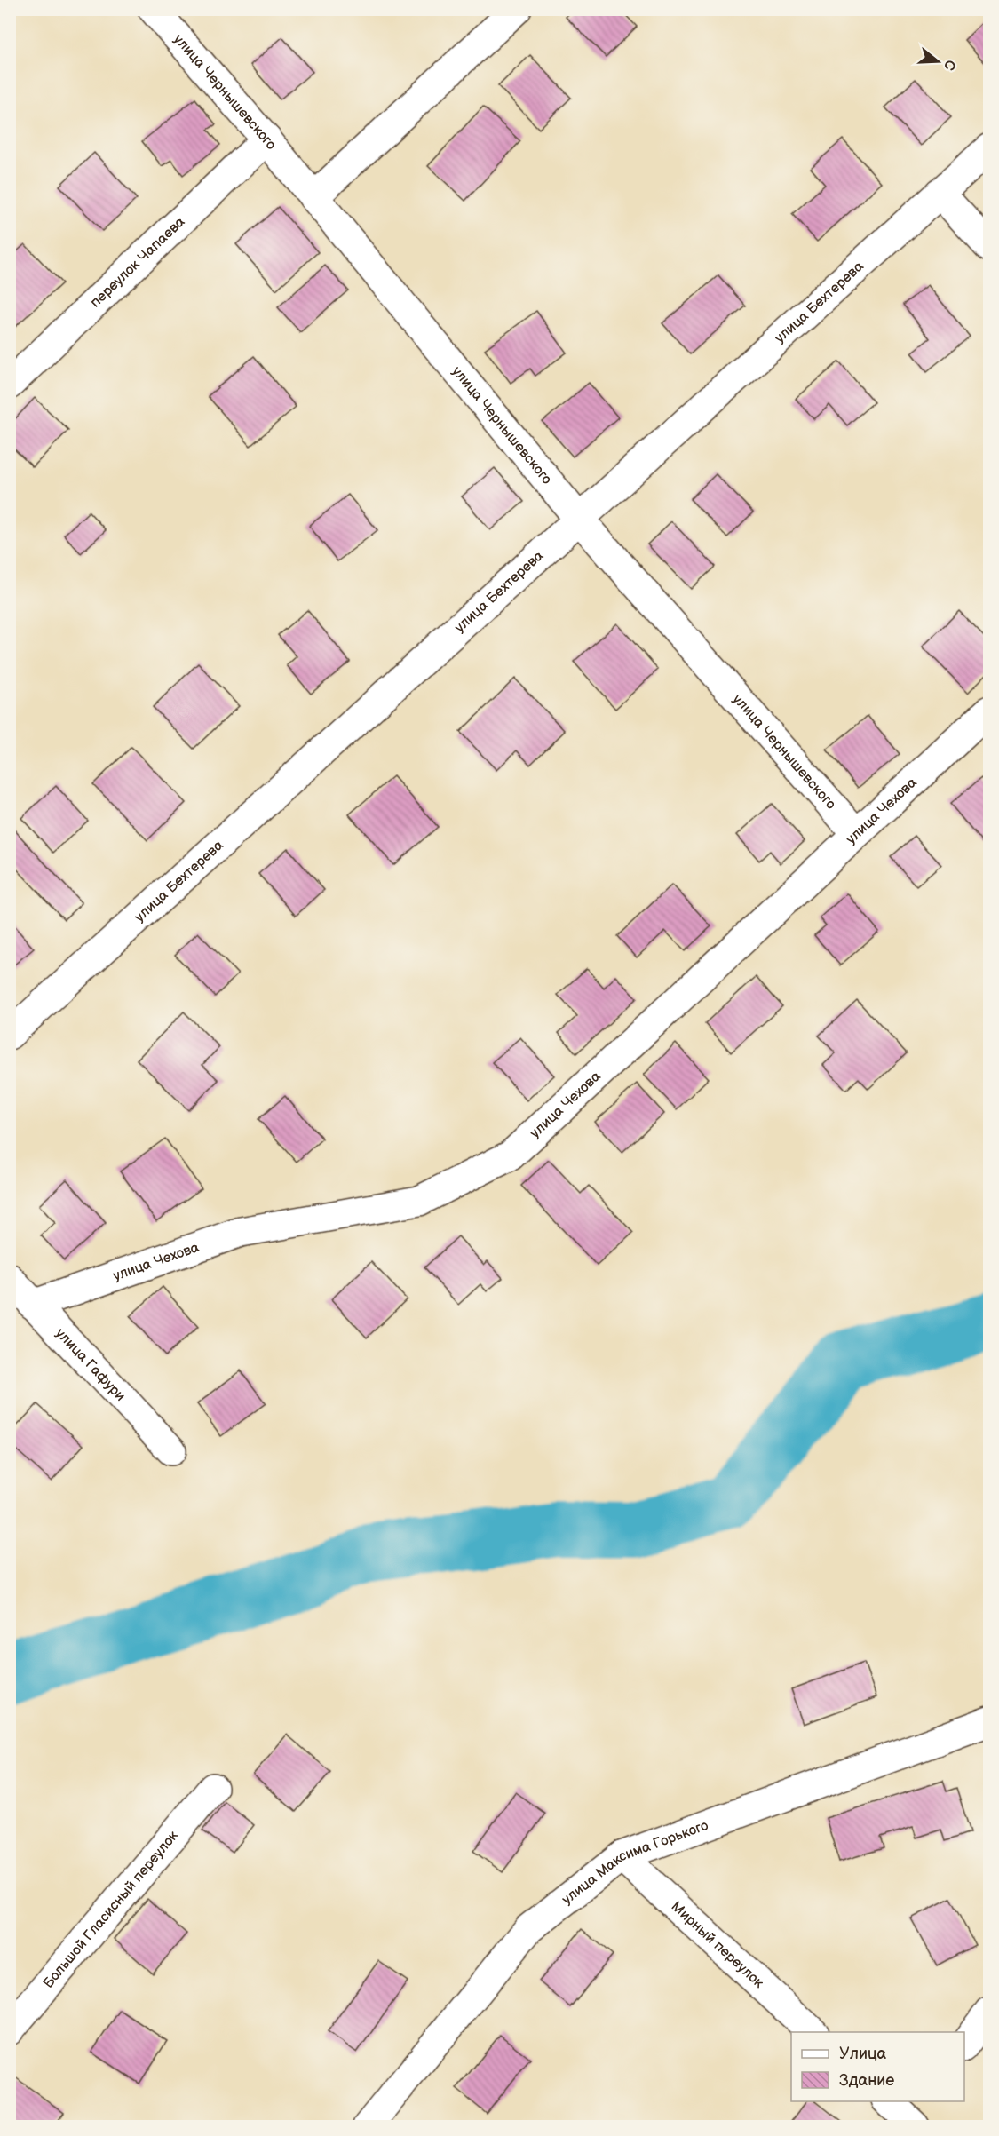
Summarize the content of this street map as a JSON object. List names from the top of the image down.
{
  "streets": {
    "street": [
      "улица Чернышевского",
      "переулок Чапаева",
      "улица Бехтерева",
      "улица Чехова",
      "улица Гафури",
      "улица Максима Горького",
      "Большой Гласисный переулок",
      "Мирный переулок"
    ]
  },
  "crossings": [
    ["улица Чернышевского", "переулок Чапаева"],
    ["улица Чернышевского", "улица Бехтерева"],
    ["улица Чернышевского", "улица Чехова"],
    ["улица Чехова", "улица Гафури"],
    ["улица Максима Горького", "Мирный переулок"]
  ],
  "legend": ["Улица", "Здание"],
  "north": "right"
}
